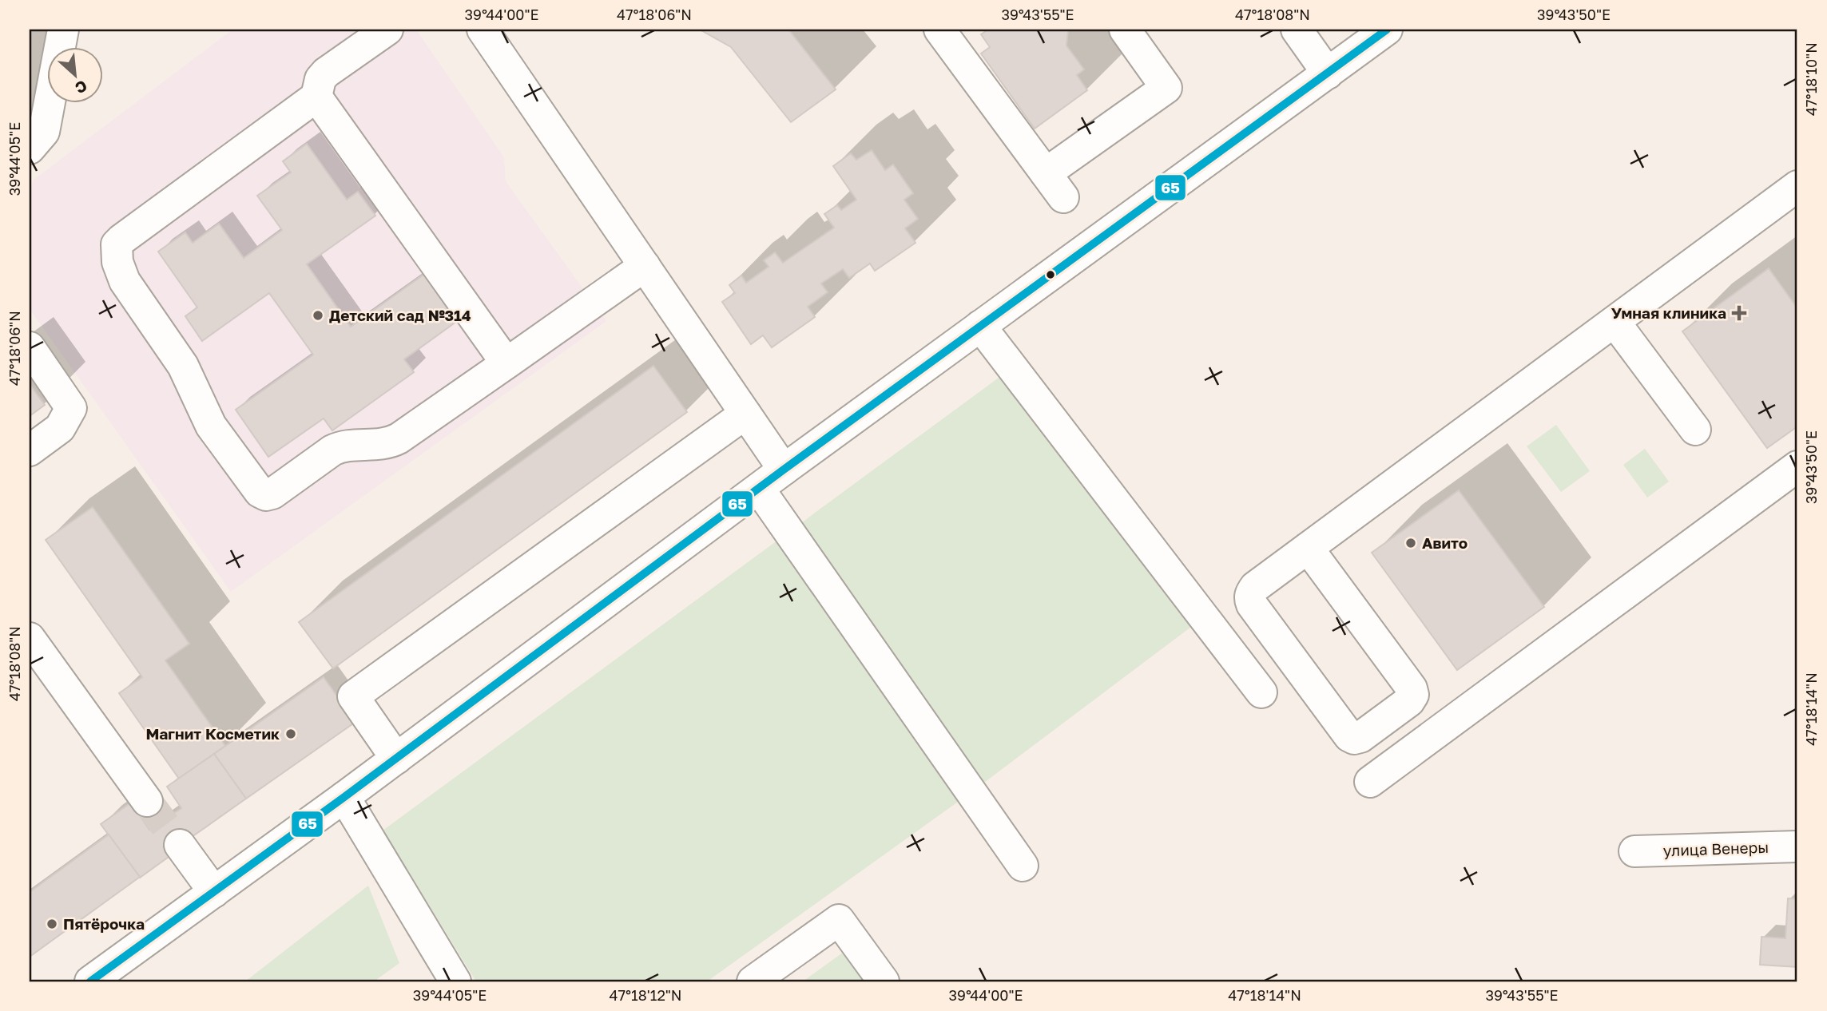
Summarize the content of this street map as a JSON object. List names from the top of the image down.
{
  "streets": {
    "street": ["улица Венеры"]
  },
  "places": {
    "health": ["Умная клиника"],
    "other": [
      "Детский сад №314",
      "Авито",
      "Магнит Косметик",
      "Пятёрочка"
    ]
  },
  "lines": ["transit line 65"],
  "north": "bottom right",
  "coordinates": [
    "39°44'00\"E",
    "47°18'06\"N",
    "39°43'55\"E",
    "47°18'08\"N",
    "39°43'50\"E",
    "47°18'10\"N",
    "39°44'05\"E",
    "47°18'14\"N",
    "47°18'12\"N"
  ]
}
